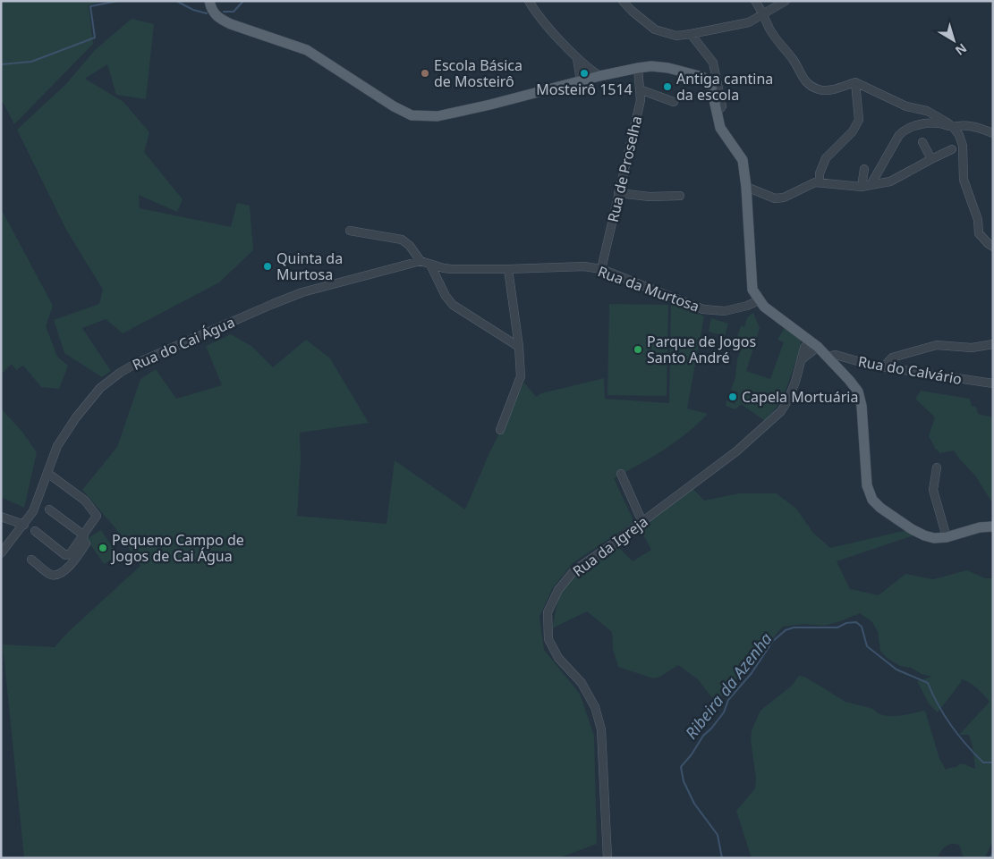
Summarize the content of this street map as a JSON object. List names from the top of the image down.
{
  "streets": {
    "street": [
      "Rua de Proselha",
      "Rua da Murtosa",
      "Rua do Cai Água",
      "Rua do Calvário",
      "Rua da Igreja"
    ]
  },
  "crossings": [
    ["Rua de Proselha", "Rua da Murtosa"]
  ],
  "water": ["Ribeira da Azenha"],
  "places": [
    "Escola Básica de Mosteirô",
    "Mosteirô 1514",
    "Antiga cantina da escola",
    "Quinta da Murtosa",
    "Parque de Jogos Santo André",
    "Capela Mortuária",
    "Pequeno Campo de Jogos de Cai Água"
  ],
  "north": "bottom right"
}
